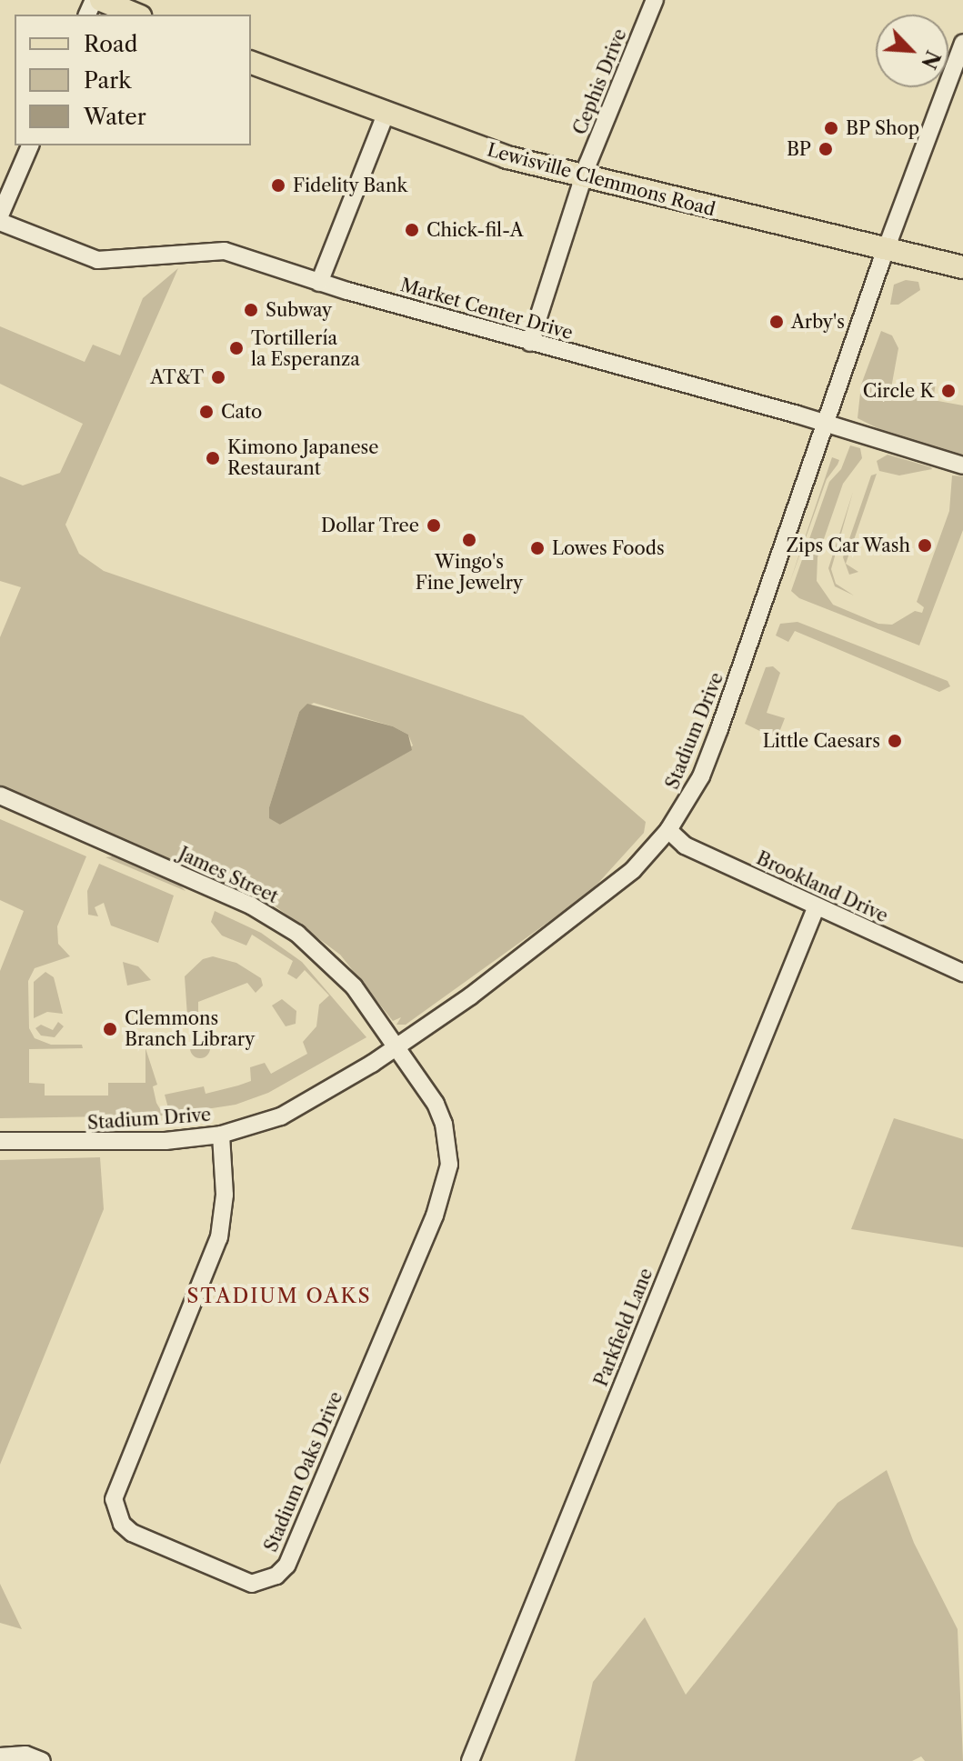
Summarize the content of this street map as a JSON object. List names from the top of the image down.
{
  "streets": {
    "main road": ["Lewisville Clemmons Road"],
    "street": [
      "Cephis Drive",
      "Market Center Drive",
      "Stadium Drive",
      "James Street",
      "Brookland Drive",
      "Parkfield Lane",
      "Stadium Oaks Drive"
    ]
  },
  "crossings": [
    ["Cephis Drive", "Lewisville Clemmons Road"],
    ["Cephis Drive", "Market Center Drive"],
    ["Lewisville Clemmons Road", "Stadium Drive"],
    ["Market Center Drive", "Stadium Drive"],
    ["Stadium Drive", "James Street"],
    ["Stadium Drive", "Brookland Drive"],
    ["Stadium Drive", "Stadium Oaks Drive"],
    ["James Street", "Stadium Oaks Drive"],
    ["Brookland Drive", "Parkfield Lane"]
  ],
  "districts": ["STADIUM OAKS"],
  "places": [
    "BP Shop",
    "BP",
    "Fidelity Bank",
    "Chick-fil-A",
    "Subway",
    "Arby's",
    "Tortillería la Esperanza",
    "AT&T",
    "Circle K",
    "Cato",
    "Kimono Japanese Restaurant",
    "Dollar Tree",
    "Wingo's Fine Jewelry",
    "Zips Car Wash",
    "Lowes Foods",
    "Little Caesars",
    "Clemmons Branch Library"
  ],
  "legend": ["Road", "Park", "Water"],
  "north": "bottom right"
}
